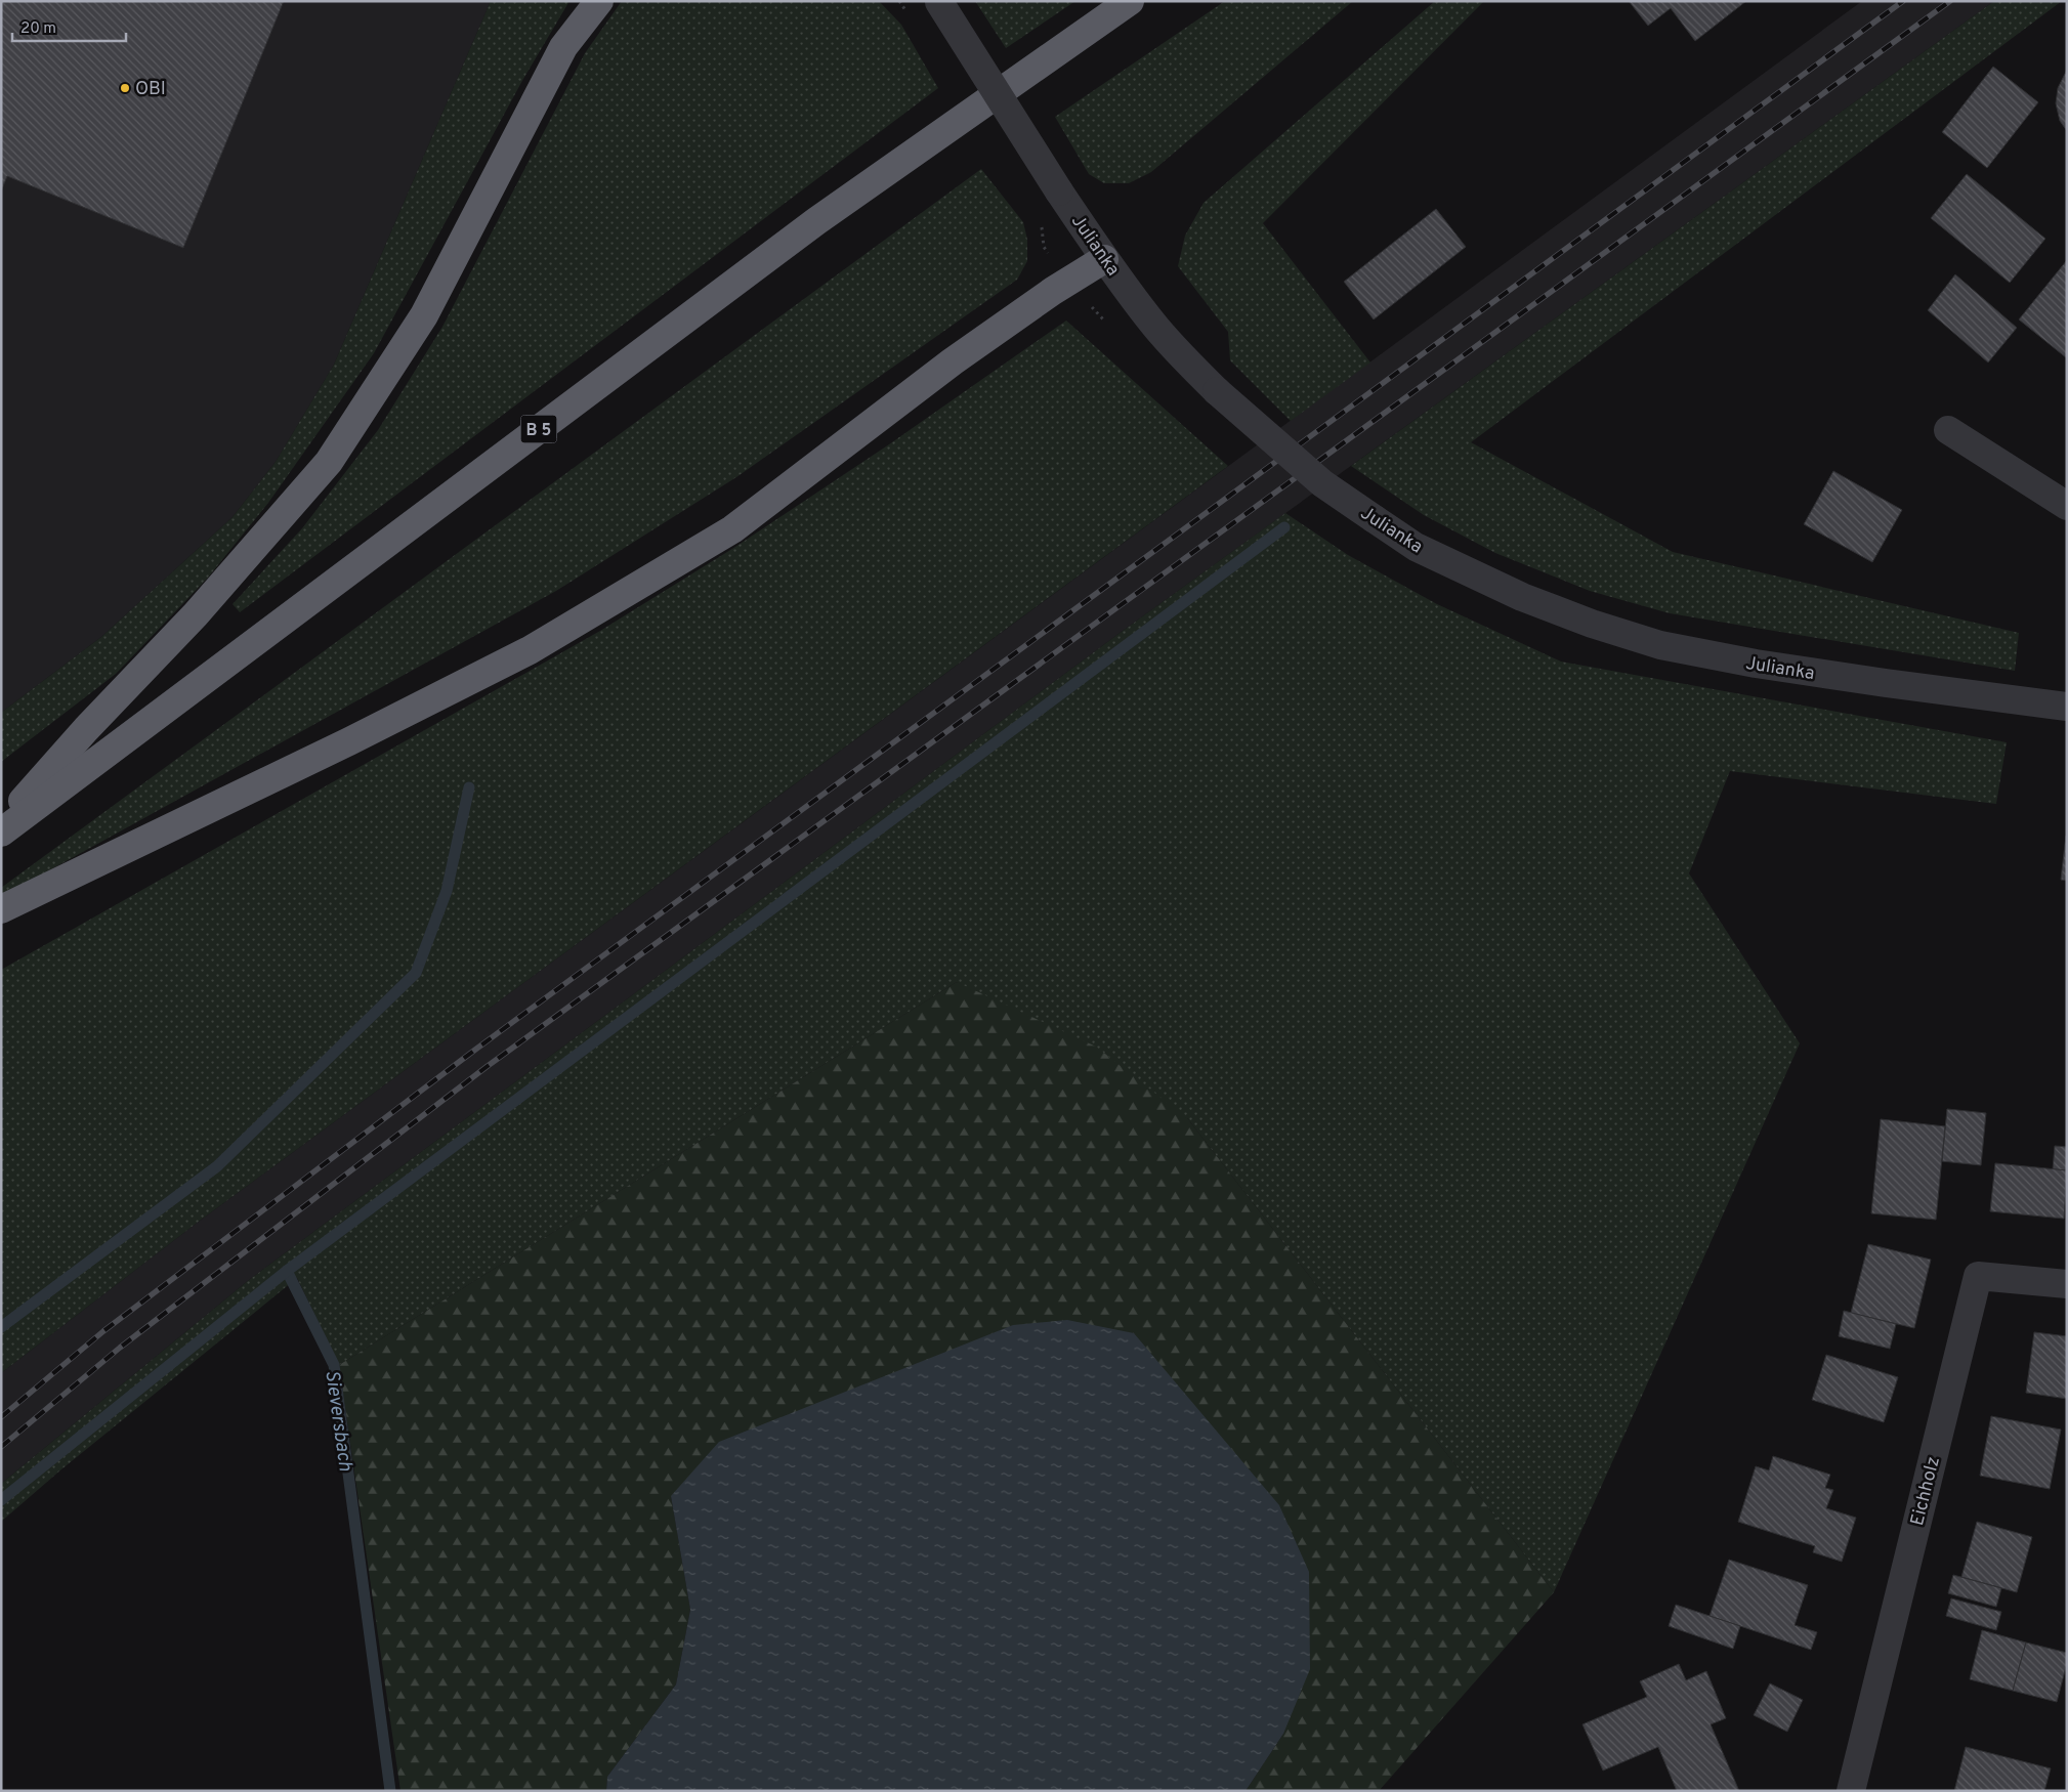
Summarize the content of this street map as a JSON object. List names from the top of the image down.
{
  "streets": {
    "highway": ["B 5"],
    "street": ["Julianka", "Eichholz"]
  },
  "water": ["Sieversbach"],
  "places": ["OBI"],
  "scale_bar": "20 m"
}
